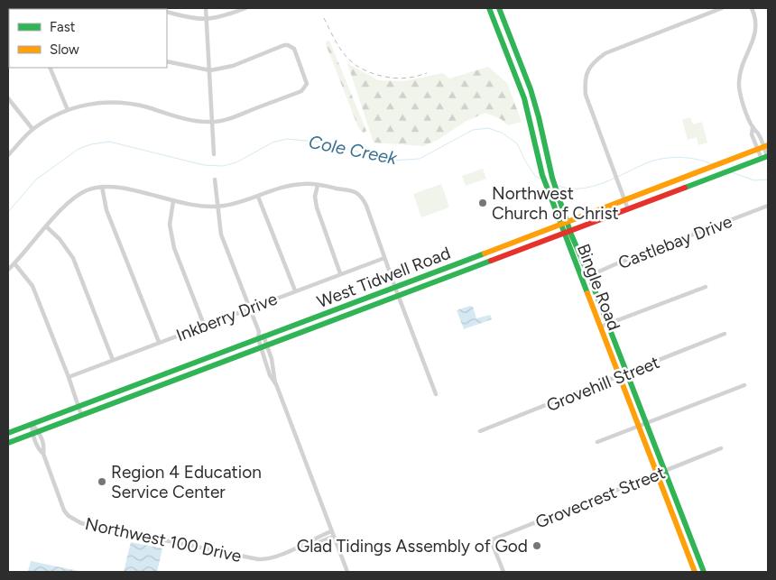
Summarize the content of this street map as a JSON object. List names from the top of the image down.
{
  "streets": {
    "main road": ["West Tidwell Road", "Bingle Road"],
    "street": [
      "Castlebay Drive",
      "Inkberry Drive",
      "Grovehill Street",
      "Grovecrest Street",
      "Northwest 100 Drive"
    ]
  },
  "crossings": [
    ["Castlebay Drive", "Bingle Road"],
    ["West Tidwell Road", "Bingle Road"],
    ["West Tidwell Road", "Northwest 100 Drive"],
    ["Bingle Road", "Grovehill Street"],
    ["Bingle Road", "Grovecrest Street"]
  ],
  "water": ["Cole Creek"],
  "places": ["Northwest Church of Christ", "Region 4 Education Service Center", "Glad Tidings Assembly of God"],
  "legend": ["Fast", "Slow"]
}
